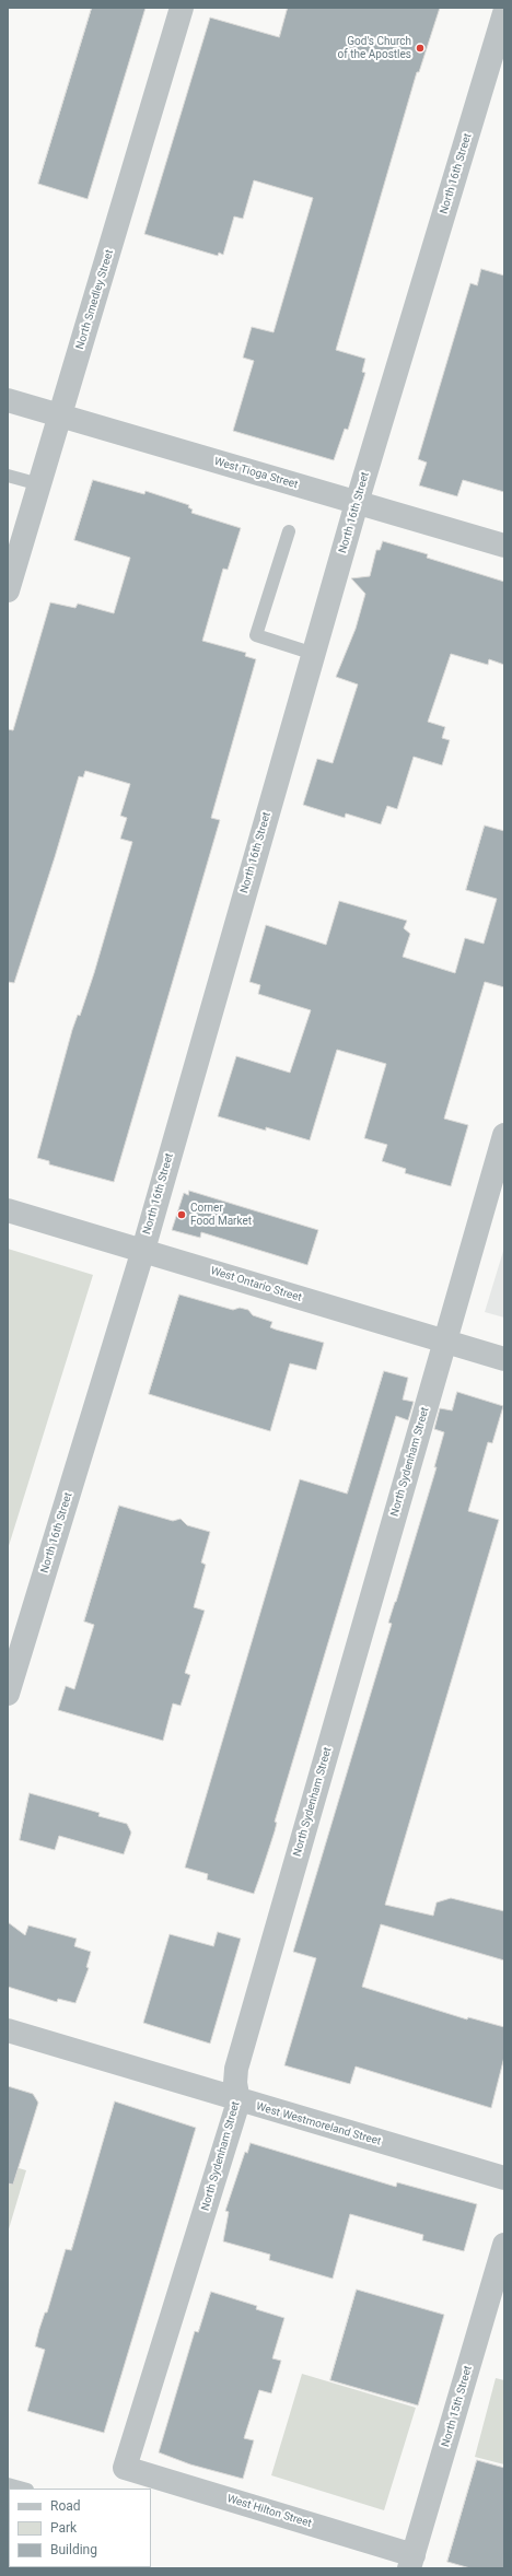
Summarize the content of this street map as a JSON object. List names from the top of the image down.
{
  "streets": {
    "street": [
      "North 16th Street",
      "North Smedley Street",
      "West Tioga Street",
      "West Ontario Street",
      "North Sydenham Street",
      "West Westmoreland Street",
      "North 15th Street",
      "West Hilton Street"
    ]
  },
  "crossings": [
    ["North 16th Street", "West Tioga Street"],
    ["North 16th Street", "West Ontario Street"],
    ["North Smedley Street", "West Tioga Street"],
    ["West Ontario Street", "North Sydenham Street"],
    ["North Sydenham Street", "West Westmoreland Street"],
    ["North Sydenham Street", "West Hilton Street"],
    ["North 15th Street", "West Hilton Street"]
  ],
  "places": ["God's Church of the Apostles", "Corner Food Market"],
  "legend": ["Road", "Park", "Building"]
}
